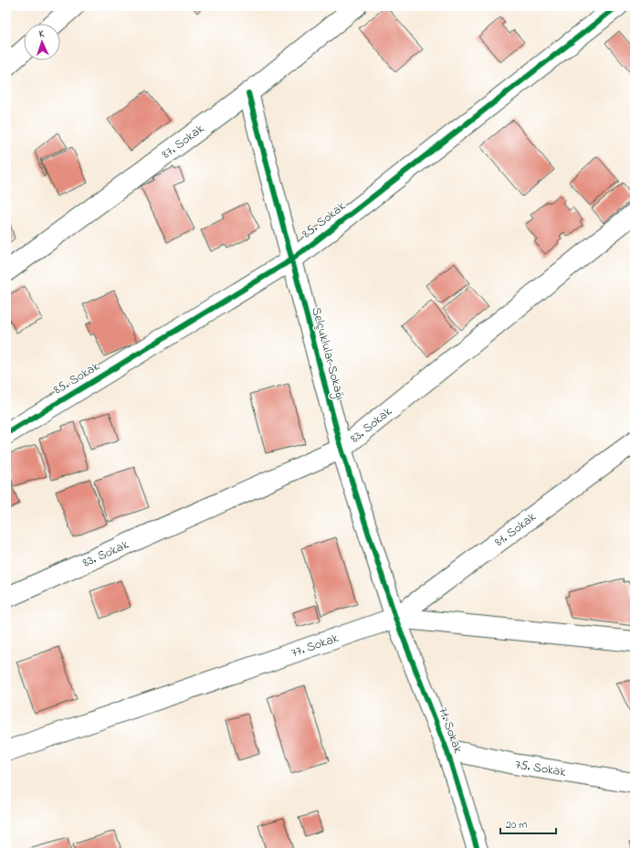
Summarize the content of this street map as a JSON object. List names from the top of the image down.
{
  "streets": {
    "street": [
      "87. Sokak",
      "85. Sokak",
      "Selçuklular Sokağı",
      "83. Sokak",
      "81. Sokak",
      "77. Sokak",
      "71. Sokak",
      "75. Sokak"
    ]
  },
  "crossings": [
    ["87. Sokak", "Selçuklular Sokağı"],
    ["85. Sokak", "Selçuklular Sokağı"],
    ["Selçuklular Sokağı", "83. Sokak"],
    ["Selçuklular Sokağı", "81. Sokak"],
    ["Selçuklular Sokağı", "77. Sokak"],
    ["Selçuklular Sokağı", "71. Sokak"],
    ["81. Sokak", "77. Sokak"],
    ["81. Sokak", "71. Sokak"],
    ["77. Sokak", "71. Sokak"],
    ["71. Sokak", "75. Sokak"]
  ],
  "scale_bar": "20 m",
  "north": "top"
}
